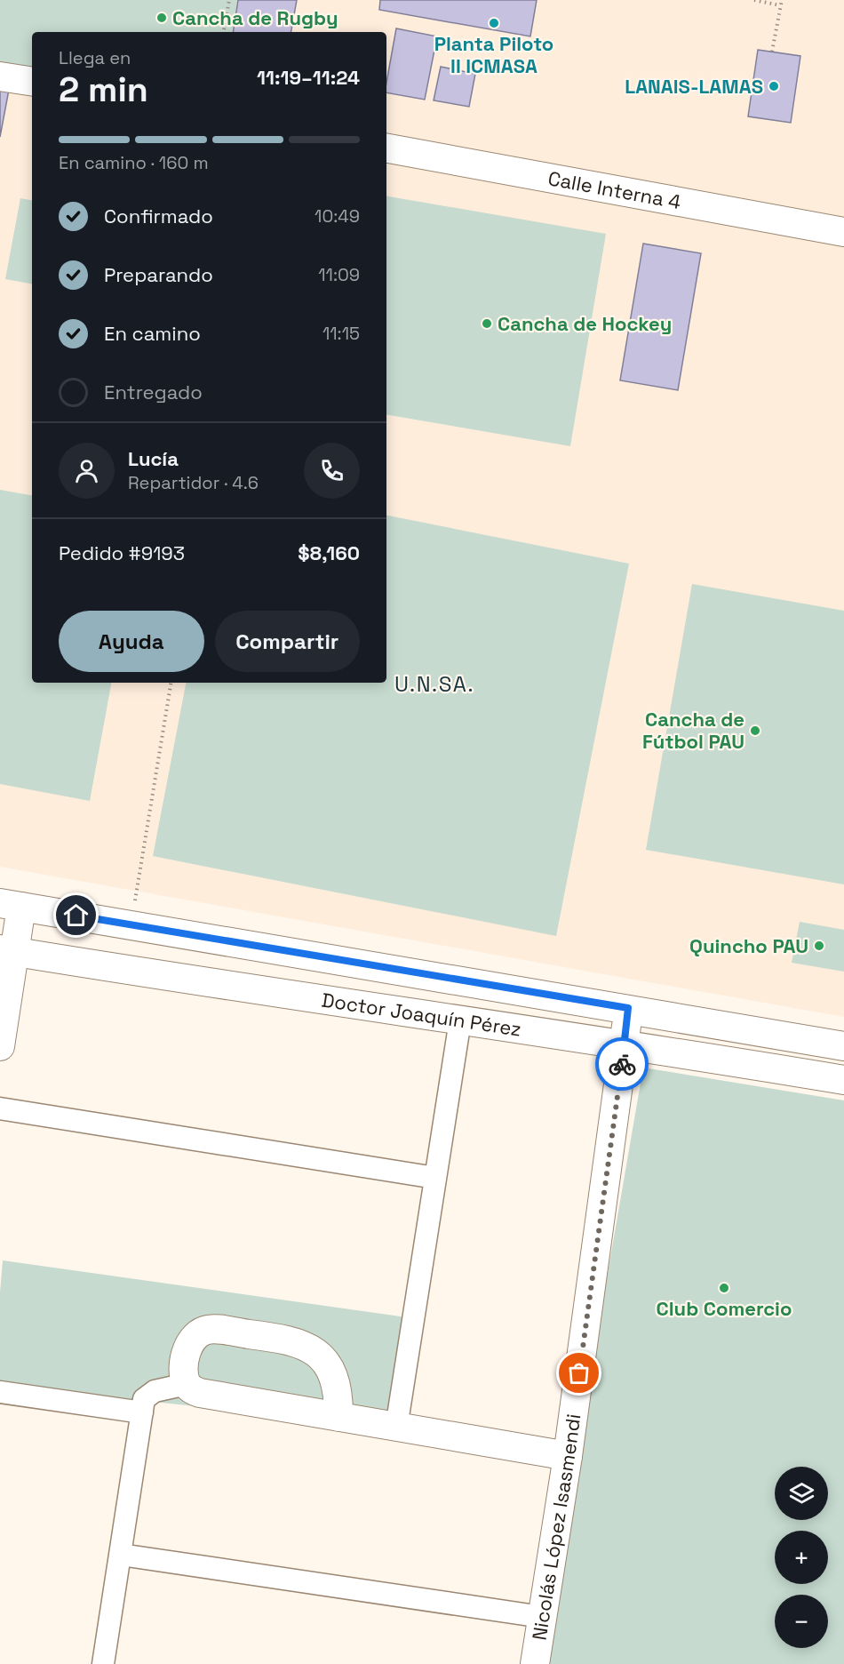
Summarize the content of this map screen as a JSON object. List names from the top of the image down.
{
  "streets": {
    "street": ["Calle Interna 4", "Doctor Joaquín Pérez", "Nicolás López Isasmendi"]
  },
  "crossings": [
    ["Doctor Joaquín Pérez", "Nicolás López Isasmendi"]
  ],
  "districts": ["U.N.SA."],
  "places": [
    "Cancha de Rugby",
    "Planta Piloto II ICMASA",
    "LANAIS-LAMAS",
    "Cancha de Hockey",
    "Cancha de Fútbol PAU",
    "Quincho PAU",
    "Club Comercio"
  ],
  "page": {
    "heading": ["2 min", "Llega en", "11:19–11:24"],
    "panel": [
      "Lucía",
      "Repartidor · 4.6",
      "Pedido #9193",
      "$8,160"
    ],
    "bar": "En camino · 160 m",
    "list": [
      ["Confirmado", "10:49"],
      ["Preparando", "11:09"],
      ["En camino", "11:15"],
      "Entregado"
    ],
    "buttons": ["Ayuda", "Compartir"],
    "map_buttons": ["+", "−"]
  }
}
